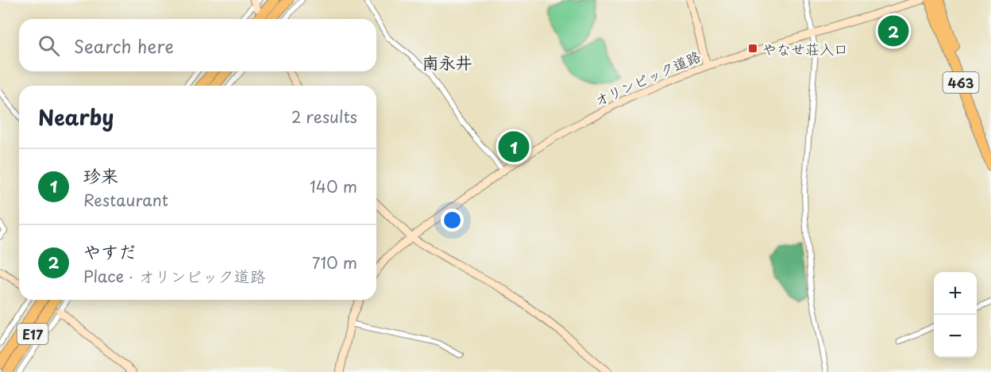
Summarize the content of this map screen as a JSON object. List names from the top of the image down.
{
  "streets": {
    "highway": ["463", "E17"],
    "street": ["オリンピック道路"]
  },
  "districts": ["南永井"],
  "places": {
    "transit": ["やなせ荘入口"]
  },
  "page": {
    "pins": ["2", "1"],
    "search": "Search here",
    "heading": ["Nearby", "2 results"],
    "list": [
      {
        "mark": "1",
        "name": "珍来",
        "note": "Restaurant",
        "value": "140 m"
      },
      {
        "mark": "2",
        "name": "やすだ",
        "note": "Place · オリンピック道路",
        "value": "710 m"
      }
    ],
    "map_buttons": ["+", "−"]
  }
}
